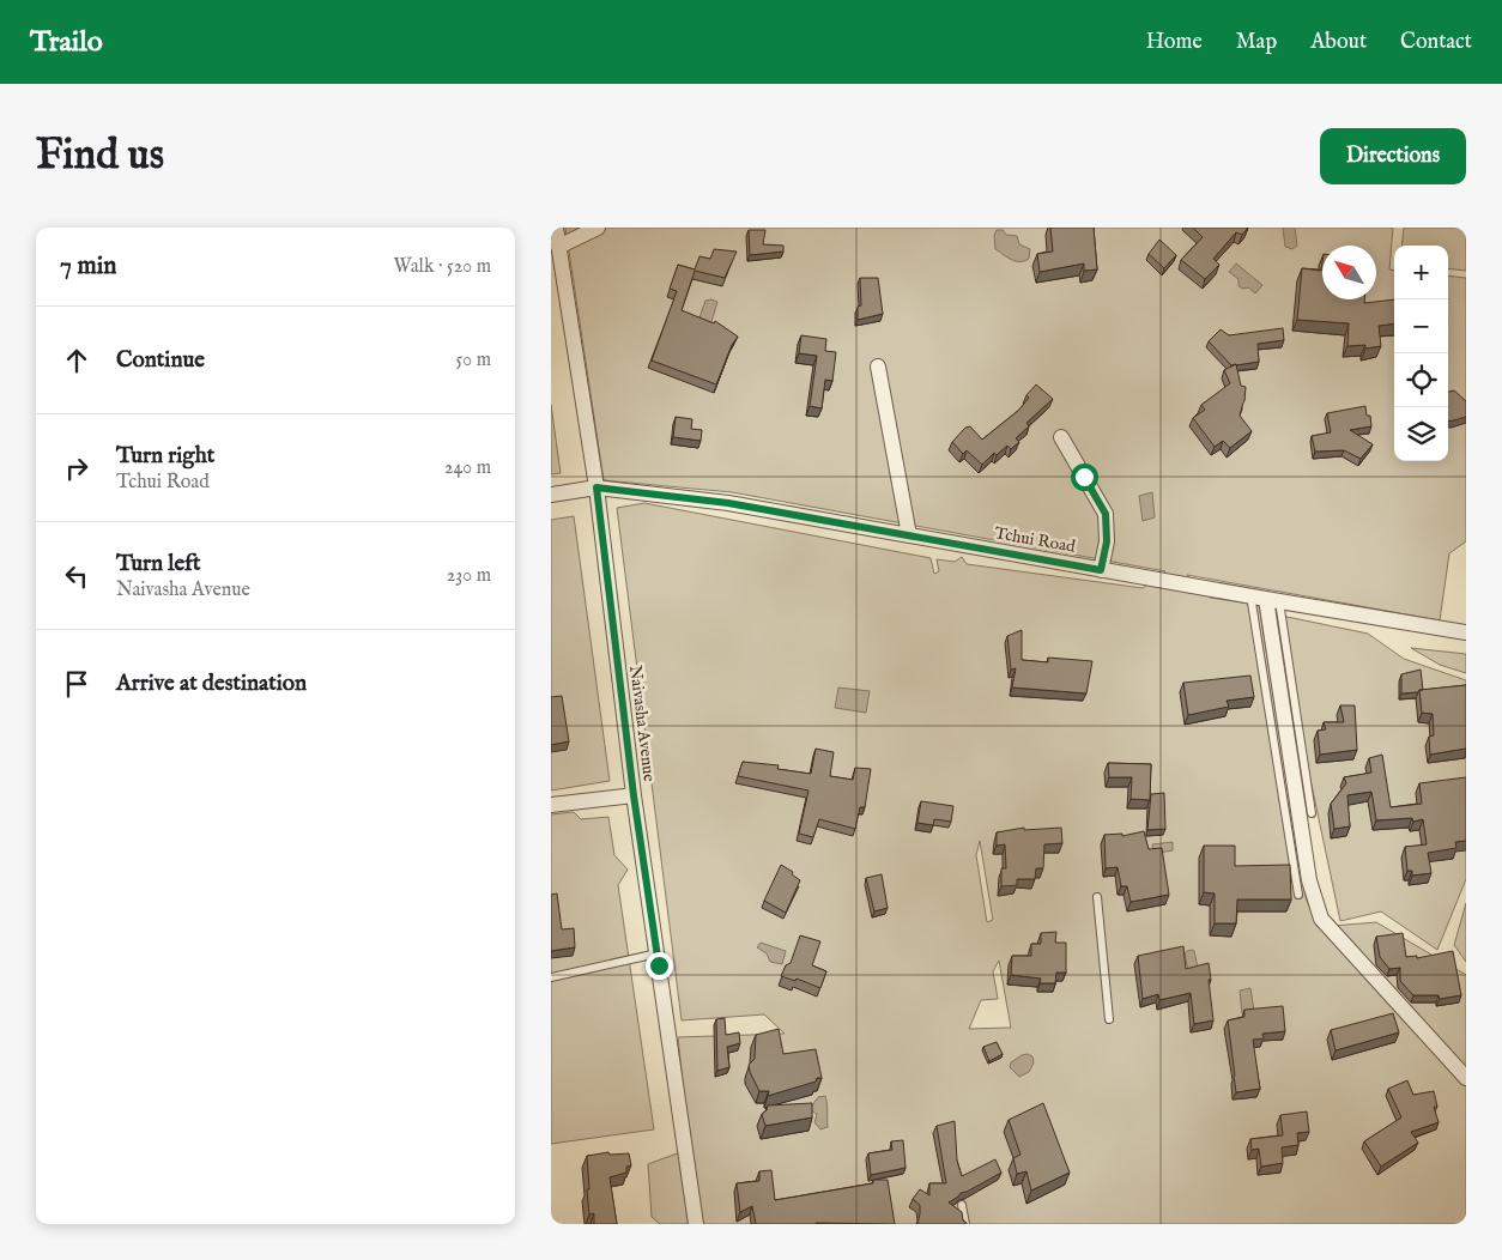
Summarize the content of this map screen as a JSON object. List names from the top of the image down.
{
  "streets": {
    "street": ["Tchui Road", "Naivasha Avenue"]
  },
  "crossings": [
    ["Tchui Road", "Naivasha Avenue"]
  ],
  "north": "top left",
  "page": {
    "header": "Trailo",
    "nav": [
      "Home",
      "Map",
      "About",
      "Contact"
    ],
    "buttons": "Directions",
    "title": "Find us",
    "heading": ["7 min", "Walk · 520 m"],
    "map_buttons": ["+", "−"],
    "list": [
      ["Continue", "50 m"],
      ["Turn right", "Tchui Road", "240 m"],
      ["Turn left", "Naivasha Avenue", "230 m"],
      "Arrive at destination"
    ]
  }
}
